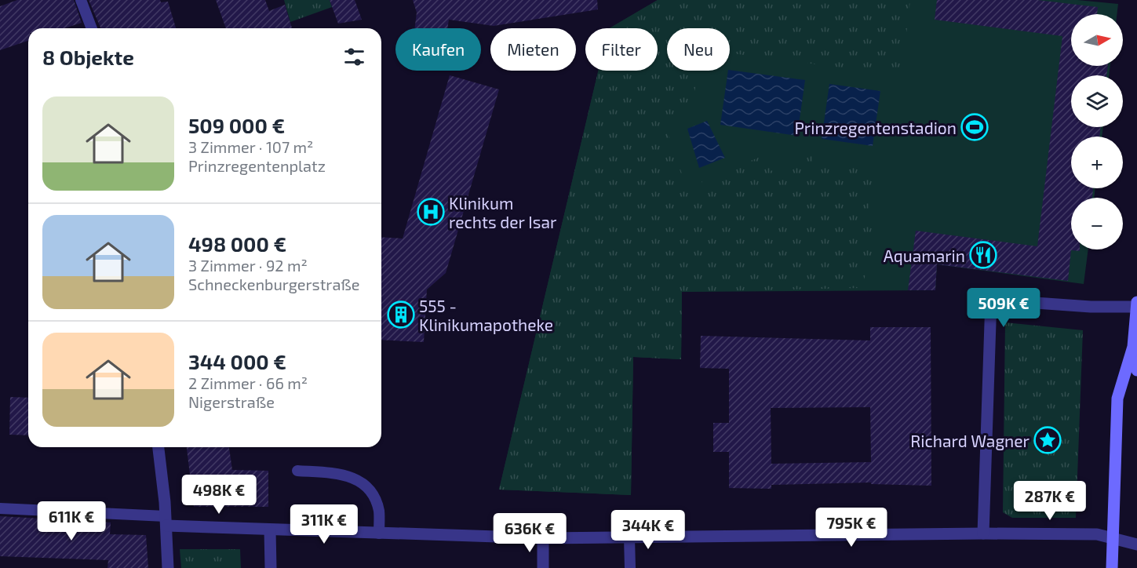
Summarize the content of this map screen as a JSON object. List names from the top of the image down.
{
  "places": {
    "sports": ["Prinzregentenstadion"],
    "hospital": ["Klinikum rechts der Isar"],
    "restaurant": ["Aquamarin"],
    "building": ["555 - Klinikumapotheke"],
    "place": ["Richard Wagner"]
  },
  "north": "right",
  "page": {
    "map_buttons": ["+", "−"],
    "chip": [
      "Kaufen",
      "Mieten",
      "Filter",
      "Neu"
    ],
    "heading": "8 Objekte",
    "list": [
      {
        "name": "509 000 €",
        "note": "3 Zimmer · 107 m² · Prinzregentenplatz"
      },
      {
        "name": "498 000 €",
        "note": "3 Zimmer · 92 m² · Schneckenburgerstraße"
      },
      {
        "name": "344 000 €",
        "note": "2 Zimmer · 66 m² · Nigerstraße"
      }
    ],
    "price": [
      "509K €",
      "498K €",
      "287K €",
      "611K €",
      "311K €",
      "795K €",
      "344K €",
      "636K €"
    ]
  }
}
